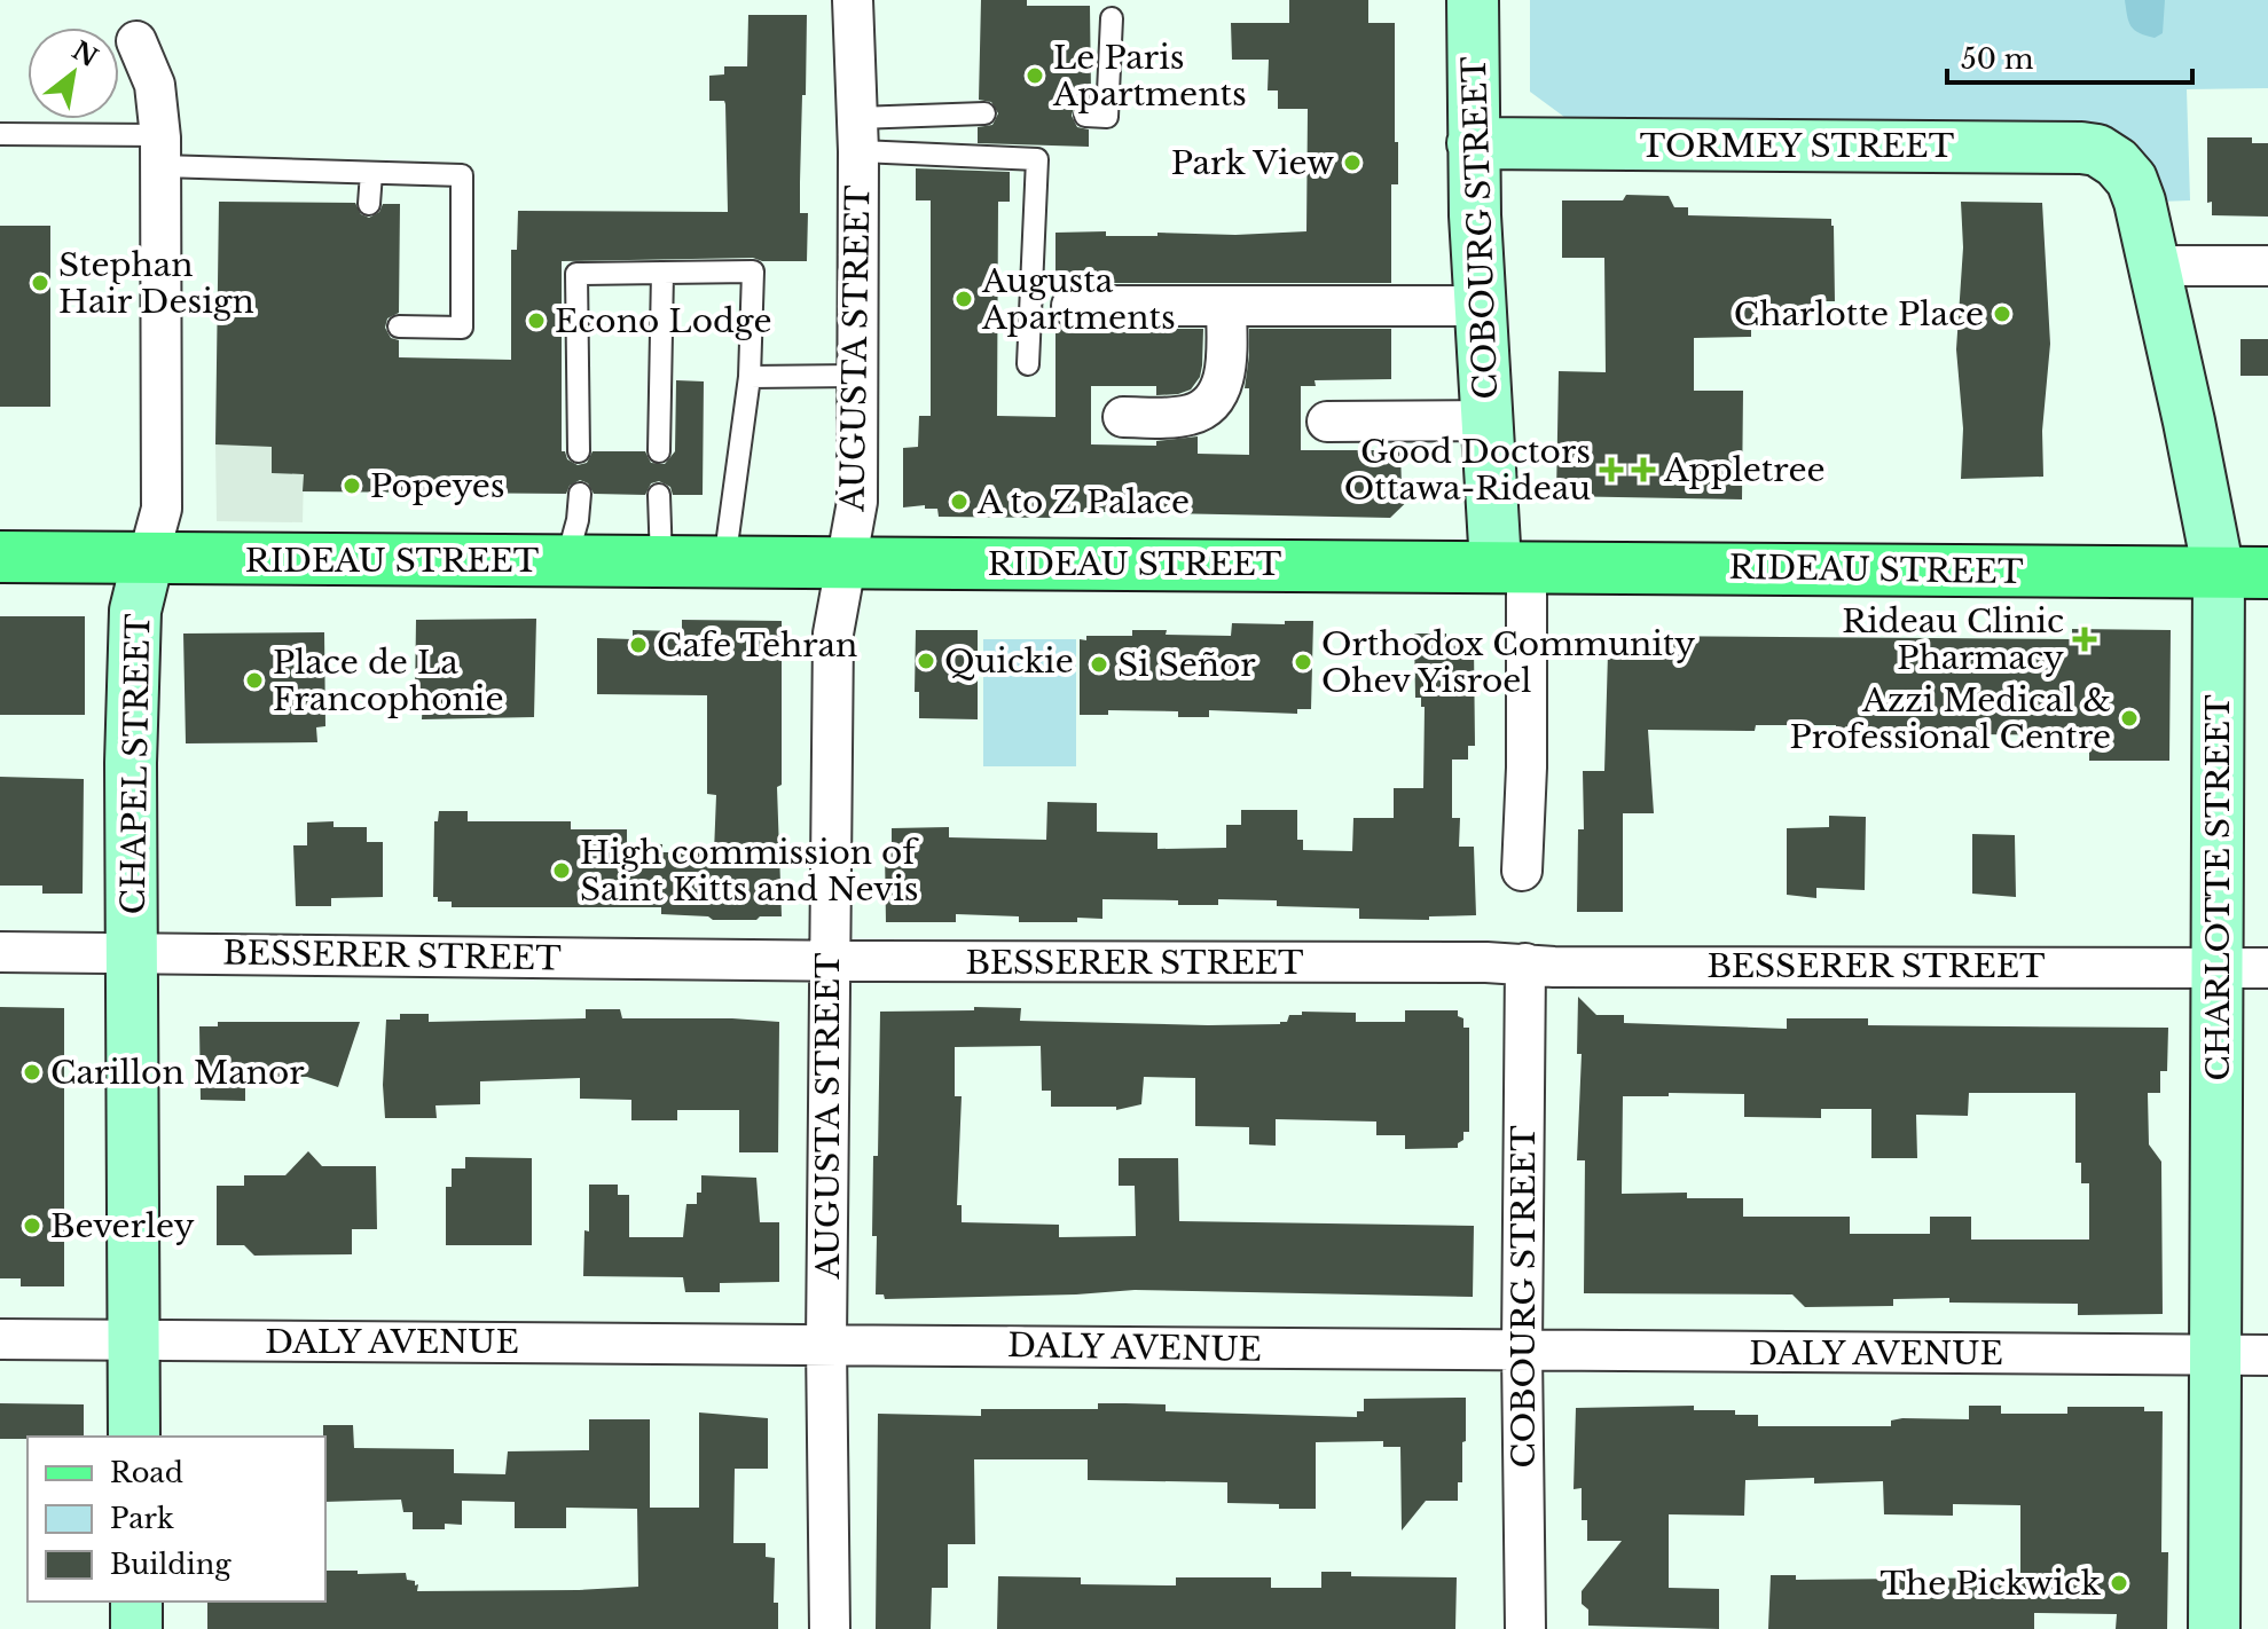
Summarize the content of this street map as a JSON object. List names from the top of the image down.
{
  "streets": {
    "main road": ["RIDEAU STREET"],
    "street": [
      "TORMEY STREET",
      "COBOURG STREET",
      "AUGUSTA STREET",
      "CHAPEL STREET",
      "CHARLOTTE STREET",
      "BESSERER STREET",
      "DALY AVENUE"
    ]
  },
  "crossings": [
    ["TORMEY STREET", "COBOURG STREET"],
    ["TORMEY STREET", "CHARLOTTE STREET"],
    ["COBOURG STREET", "RIDEAU STREET"],
    ["COBOURG STREET", "BESSERER STREET"],
    ["COBOURG STREET", "DALY AVENUE"],
    ["AUGUSTA STREET", "RIDEAU STREET"],
    ["AUGUSTA STREET", "BESSERER STREET"],
    ["AUGUSTA STREET", "DALY AVENUE"],
    ["RIDEAU STREET", "CHAPEL STREET"],
    ["RIDEAU STREET", "CHARLOTTE STREET"],
    ["CHAPEL STREET", "BESSERER STREET"],
    ["CHAPEL STREET", "DALY AVENUE"],
    ["CHARLOTTE STREET", "BESSERER STREET"],
    ["CHARLOTTE STREET", "DALY AVENUE"]
  ],
  "places": {
    "other": [
      "Le Paris Apartments",
      "Park View",
      "Stephan Hair Design",
      "Augusta Apartments",
      "Charlotte Place",
      "Econo Lodge",
      "Popeyes",
      "A to Z Palace",
      "Cafe Tehran",
      "Quickie",
      "Orthodox Community Ohev Yisroel",
      "Si Señor",
      "Place de La Francophonie",
      "Azzi Medical & Professional Centre",
      "High commission of Saint Kitts and Nevis",
      "Carillon Manor",
      "Beverley",
      "The Pickwick"
    ],
    "health": ["Good Doctors Ottawa-Rideau", "Appletree", "Rideau Clinic Pharmacy"]
  },
  "legend": ["Road", "Park", "Building"],
  "scale_bar": "50 m",
  "north": "top right"
}
